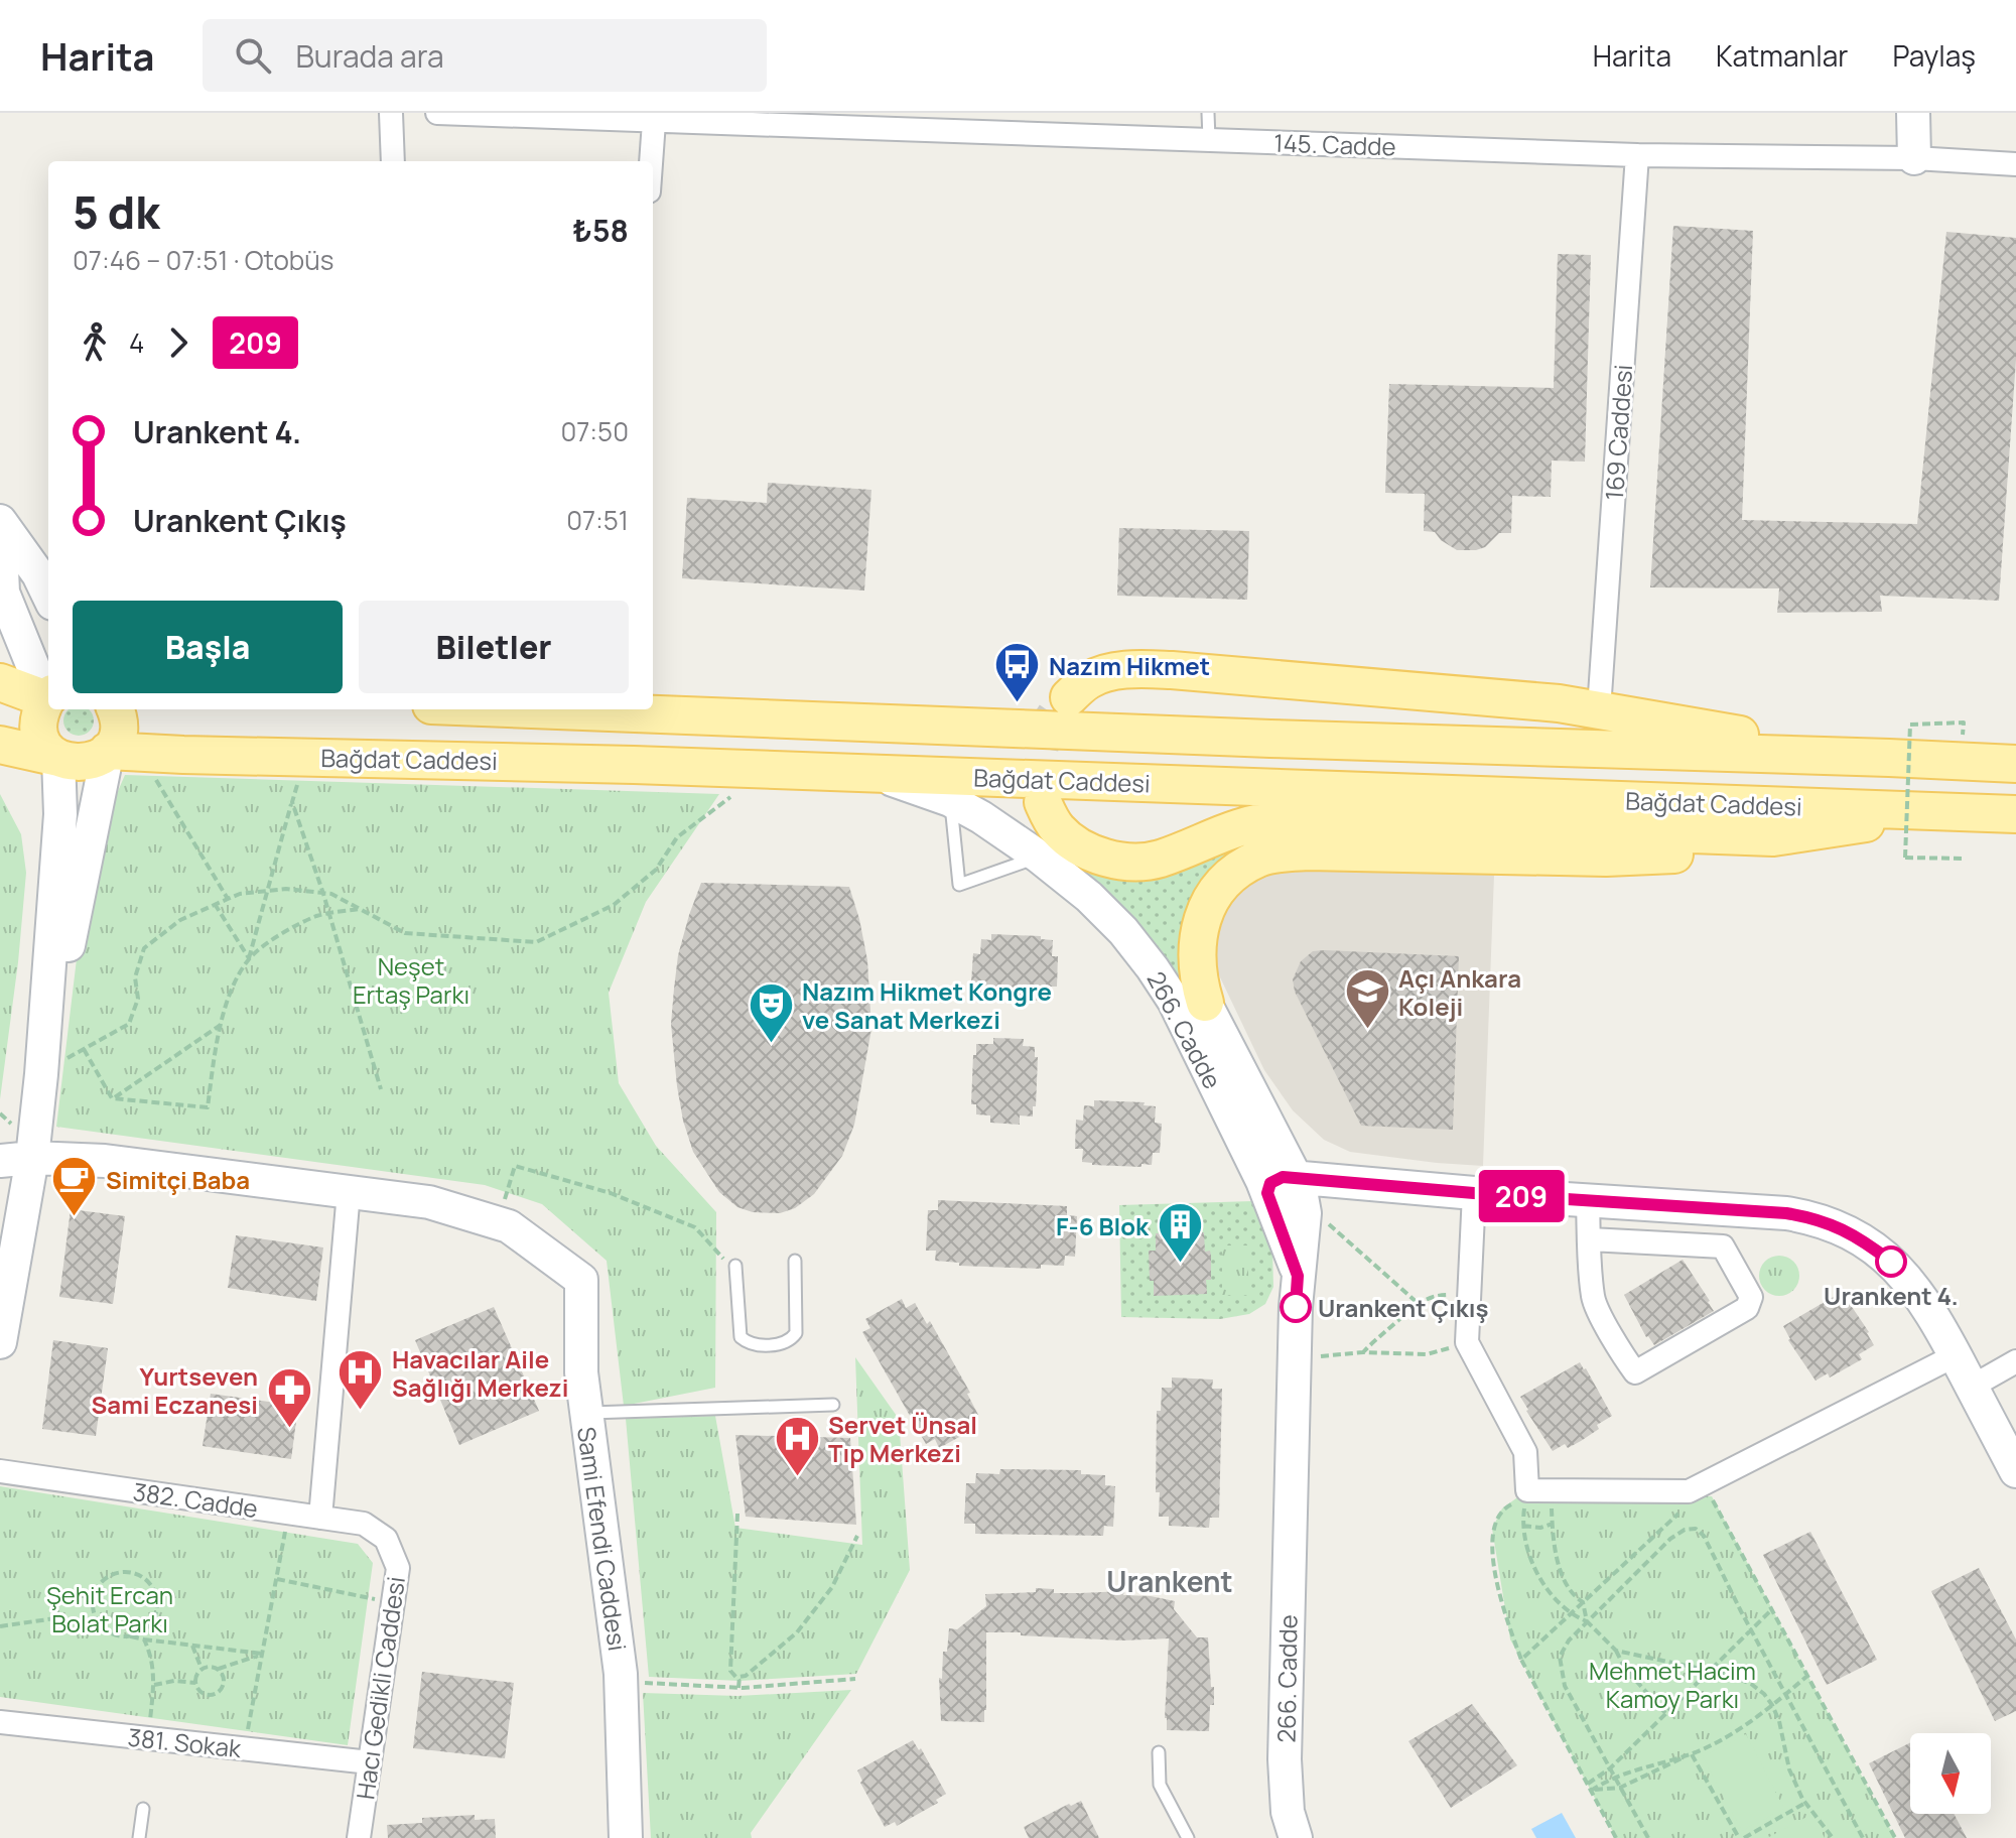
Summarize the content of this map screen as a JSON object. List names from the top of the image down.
{
  "streets": {
    "main road": ["Bağdat Caddesi", "266. Cadde", "Sami Efendi Caddesi"],
    "street": [
      "145. Cadde",
      "169 Caddesi",
      "382. Cadde",
      "Hacı Gedikli Caddesi",
      "381. Sokak"
    ]
  },
  "crossings": [
    ["145. Cadde", "169 Caddesi"],
    ["Bağdat Caddesi", "266. Cadde"],
    ["382. Cadde", "Hacı Gedikli Caddesi"],
    ["Hacı Gedikli Caddesi", "381. Sokak"]
  ],
  "districts": ["Urankent"],
  "parks": ["Neşet Ertaş Parkı", "Şehit Ercan Bolat Parkı", "Mehmet Hacim Kamoy Parkı"],
  "places": {
    "bus stop": ["Nazım Hikmet"],
    "school or university": ["Açı Ankara Koleji"],
    "theatre": ["Nazım Hikmet Kongre ve Sanat Merkezi"],
    "cafe": ["Simitçi Baba"],
    "other": ["Urankent 4.", "Urankent Çıkış"],
    "building": ["F-6 Blok"],
    "hospital": ["Havacılar Aile Sağlığı Merkezi", "Servet Ünsal Tıp Merkezi"],
    "pharmacy": ["Yurtseven Sami Eczanesi"]
  },
  "lines": ["bus line 209"],
  "north": "bottom",
  "page": {
    "header": "Harita",
    "search": "Burada ara",
    "nav": ["Harita", "Katmanlar", "Paylaş"],
    "on_map": "209",
    "heading": ["5 dk", "07:46 – 07:51 · Otobüs", "₺58"],
    "legs": ["4", "209"],
    "list": [
      {
        "name": "Urankent 4.",
        "value": "07:50"
      },
      {
        "name": "Urankent Çıkış",
        "value": "07:51"
      }
    ],
    "buttons": ["Başla", "Biletler"]
  }
}
